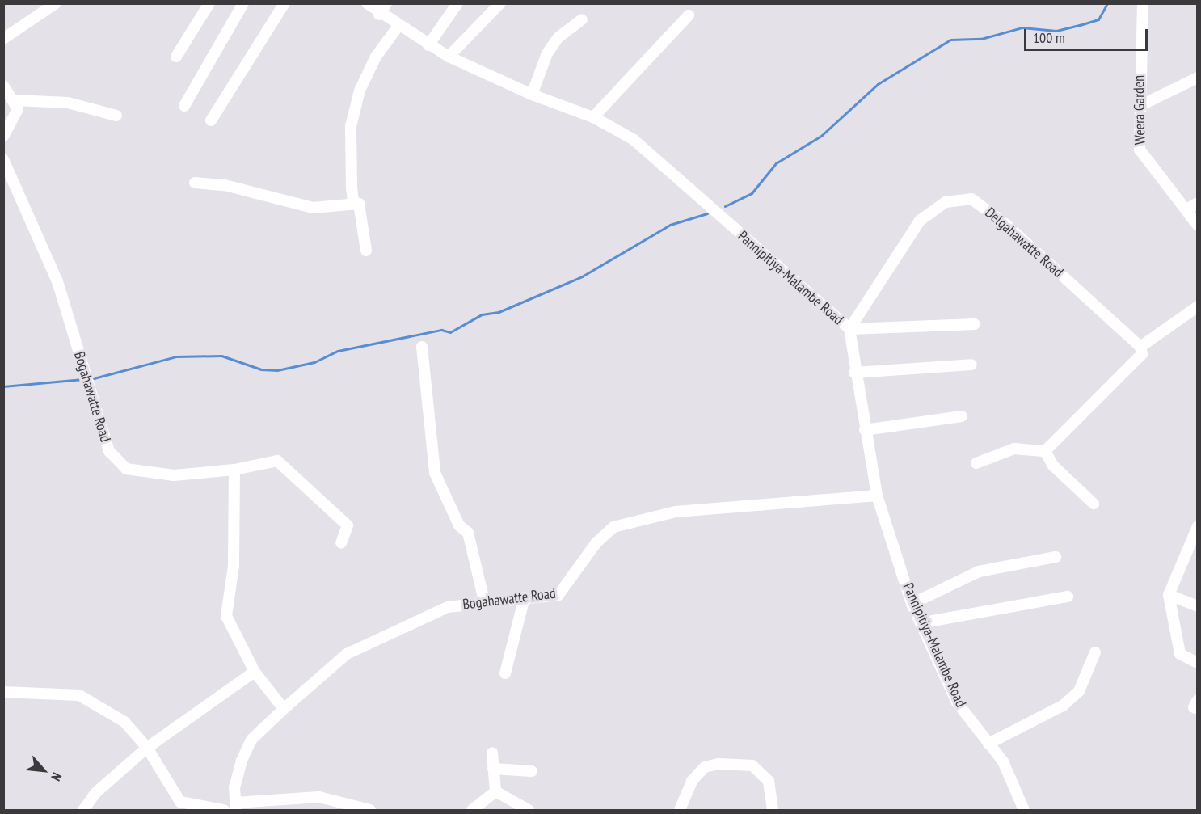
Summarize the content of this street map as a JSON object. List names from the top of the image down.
{
  "streets": {
    "street": [
      "Weera Garden",
      "Delgahawatte Road",
      "Pannipitiya-Malambe Road",
      "Bogahawatte Road"
    ]
  },
  "crossings": [
    ["Delgahawatte Road", "Pannipitiya-Malambe Road"],
    ["Pannipitiya-Malambe Road", "Bogahawatte Road"]
  ],
  "scale_bar": "100 m",
  "north": "bottom right"
}
